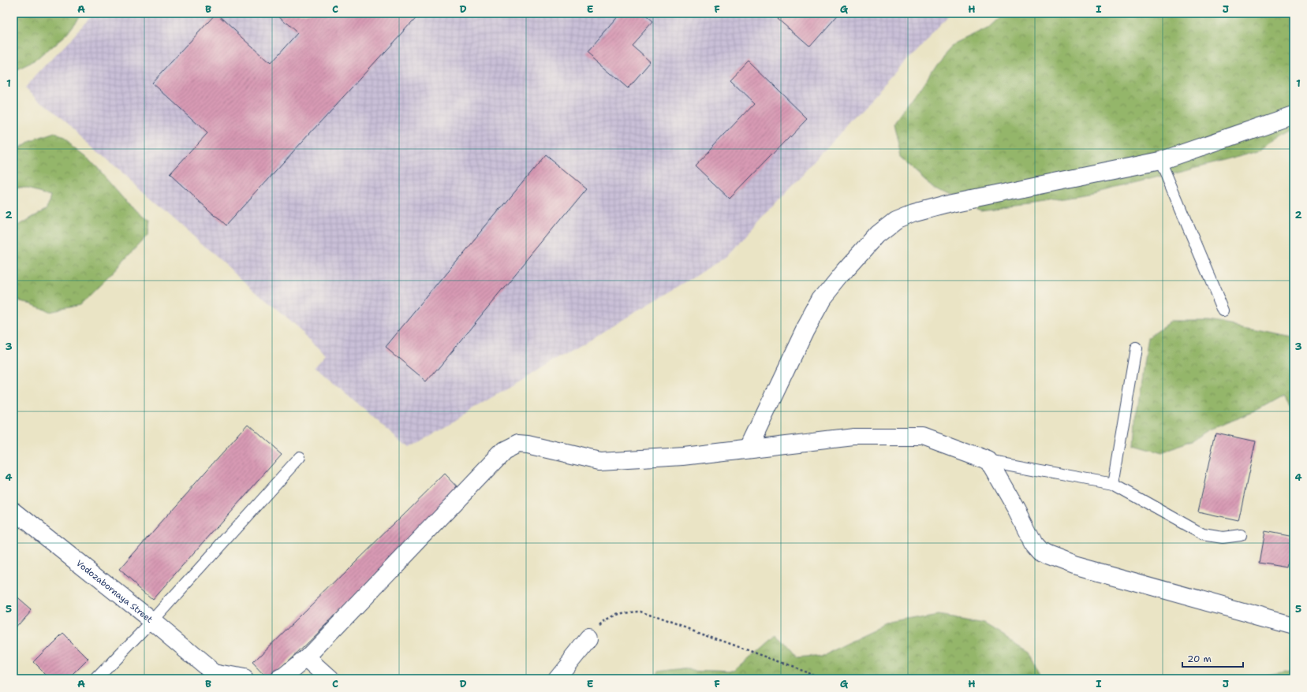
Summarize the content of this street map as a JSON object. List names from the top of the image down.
{
  "streets": {
    "street": ["Vodozabornaya Street"]
  },
  "scale_bar": "20 m",
  "grid": {
    "columns": [
      "A",
      "B",
      "C",
      "D",
      "E",
      "F",
      "G",
      "H",
      "I",
      "J"
    ],
    "rows": [
      "1",
      "2",
      "3",
      "4",
      "5"
    ]
  }
}
